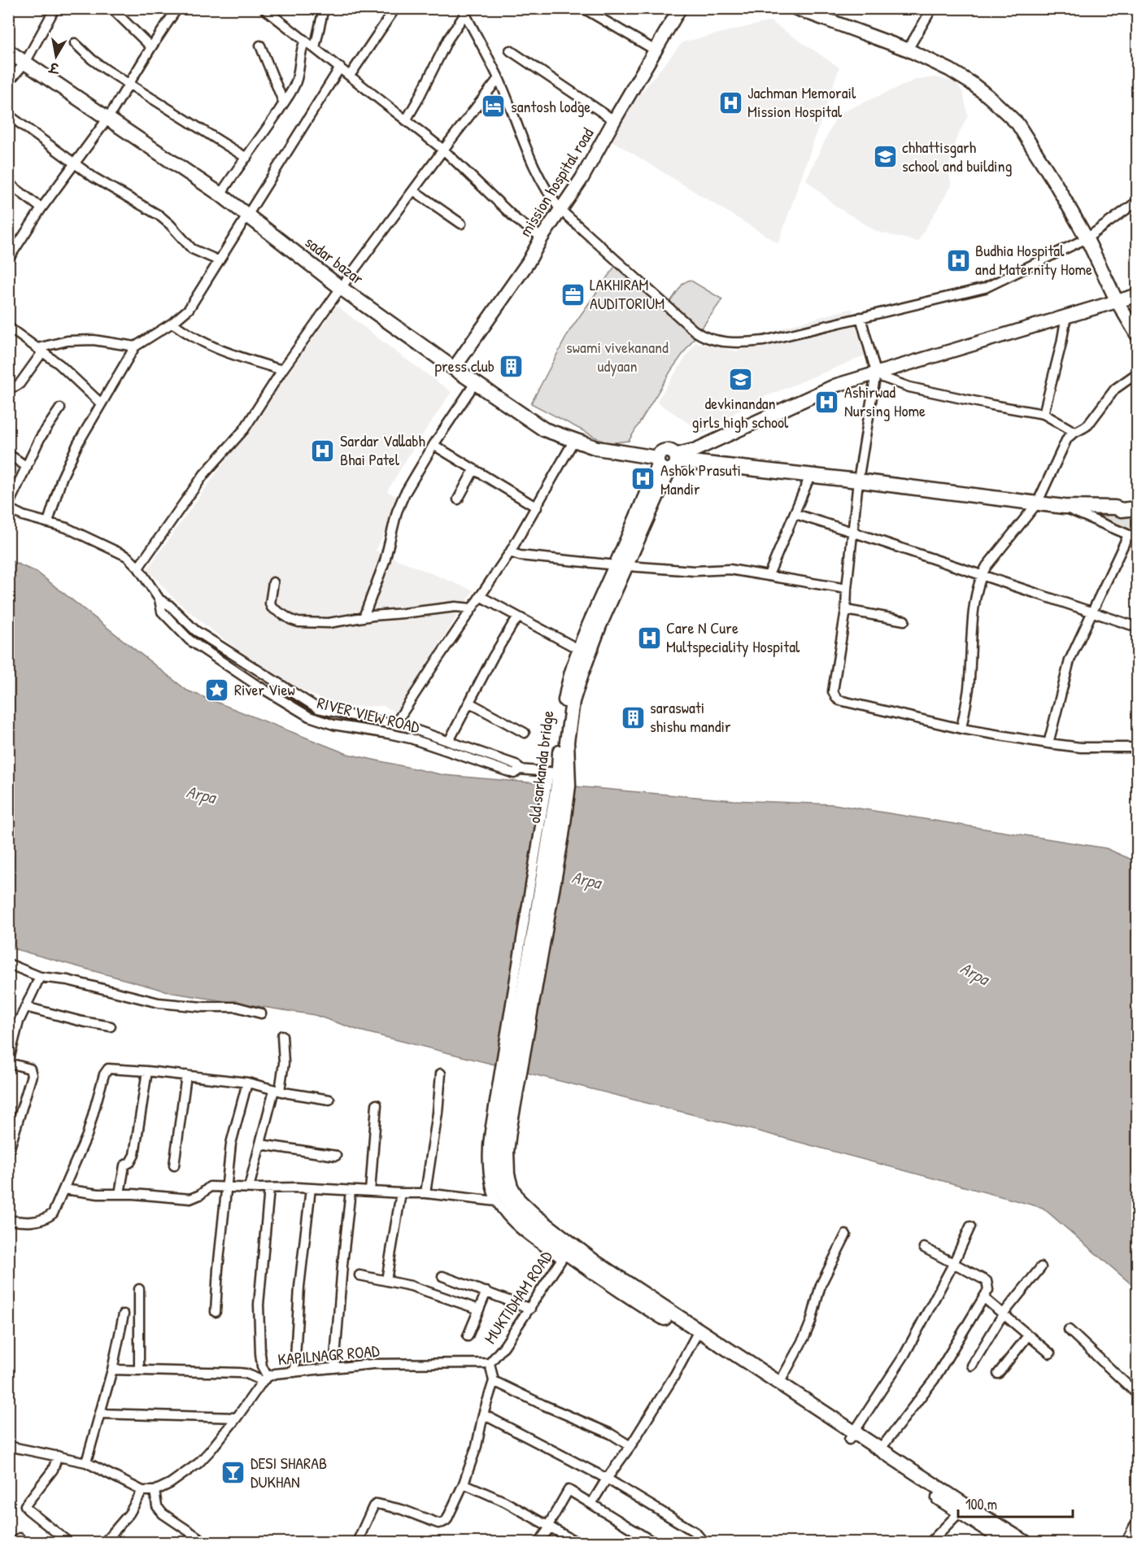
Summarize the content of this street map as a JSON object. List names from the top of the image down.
{
  "streets": {
    "main road": ["sadar bazar", "old sarkanda bridge"],
    "street": [
      "mission hospital road",
      "RIVER VIEW ROAD",
      "MUKTIDHAM ROAD",
      "KAPILNAGR ROAD"
    ]
  },
  "crossings": [
    ["mission hospital road", "sadar bazar"],
    ["sadar bazar", "old sarkanda bridge"],
    ["RIVER VIEW ROAD", "old sarkanda bridge"],
    ["old sarkanda bridge", "MUKTIDHAM ROAD"],
    ["MUKTIDHAM ROAD", "KAPILNAGR ROAD"]
  ],
  "water": ["Arpa"],
  "parks": ["swami vivekanand udyaan"],
  "places": {
    "hospital": [
      "Jachman Memorail Mission Hospital",
      "Budhia Hospital and Maternity Home",
      "Ashirwad Nursing Home",
      "Sardar Vallabh Bhai Patel",
      "Ashok Prasuti Mandir",
      "Care N Cure Multspeciality Hospital"
    ],
    "hotel": ["santosh lodge"],
    "school or university": ["chhattisgarh school and building", "devkinandan girls high school"],
    "office": ["LAKHIRAM AUDITORIUM"],
    "building": ["press club", "saraswati shishu mandir"],
    "place": ["River View"],
    "bar": ["DESI SHARAB DUKHAN"]
  },
  "scale_bar": "100 m",
  "north": "bottom"
}
